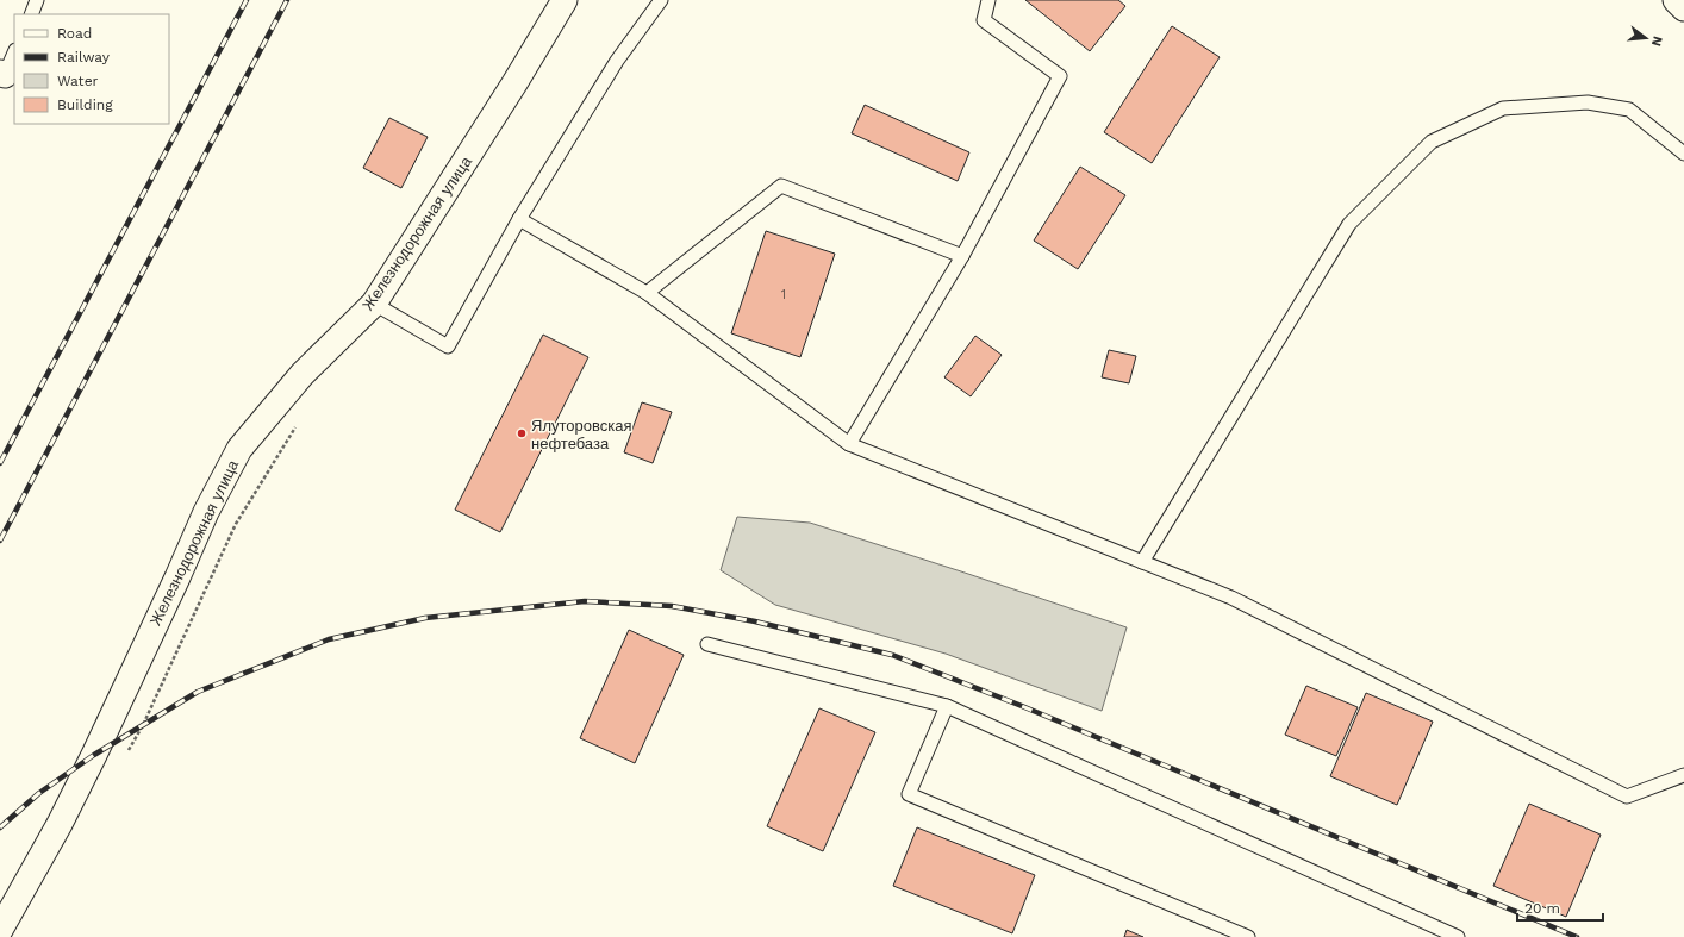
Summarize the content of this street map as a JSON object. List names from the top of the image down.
{
  "streets": {
    "street": ["Железнодорожная улица"]
  },
  "places": ["Ялуторовская нефтебаза"],
  "house_numbers": ["1"],
  "legend": [
    "Road",
    "Railway",
    "Water",
    "Building"
  ],
  "scale_bar": "20 m",
  "north": "right"
}
